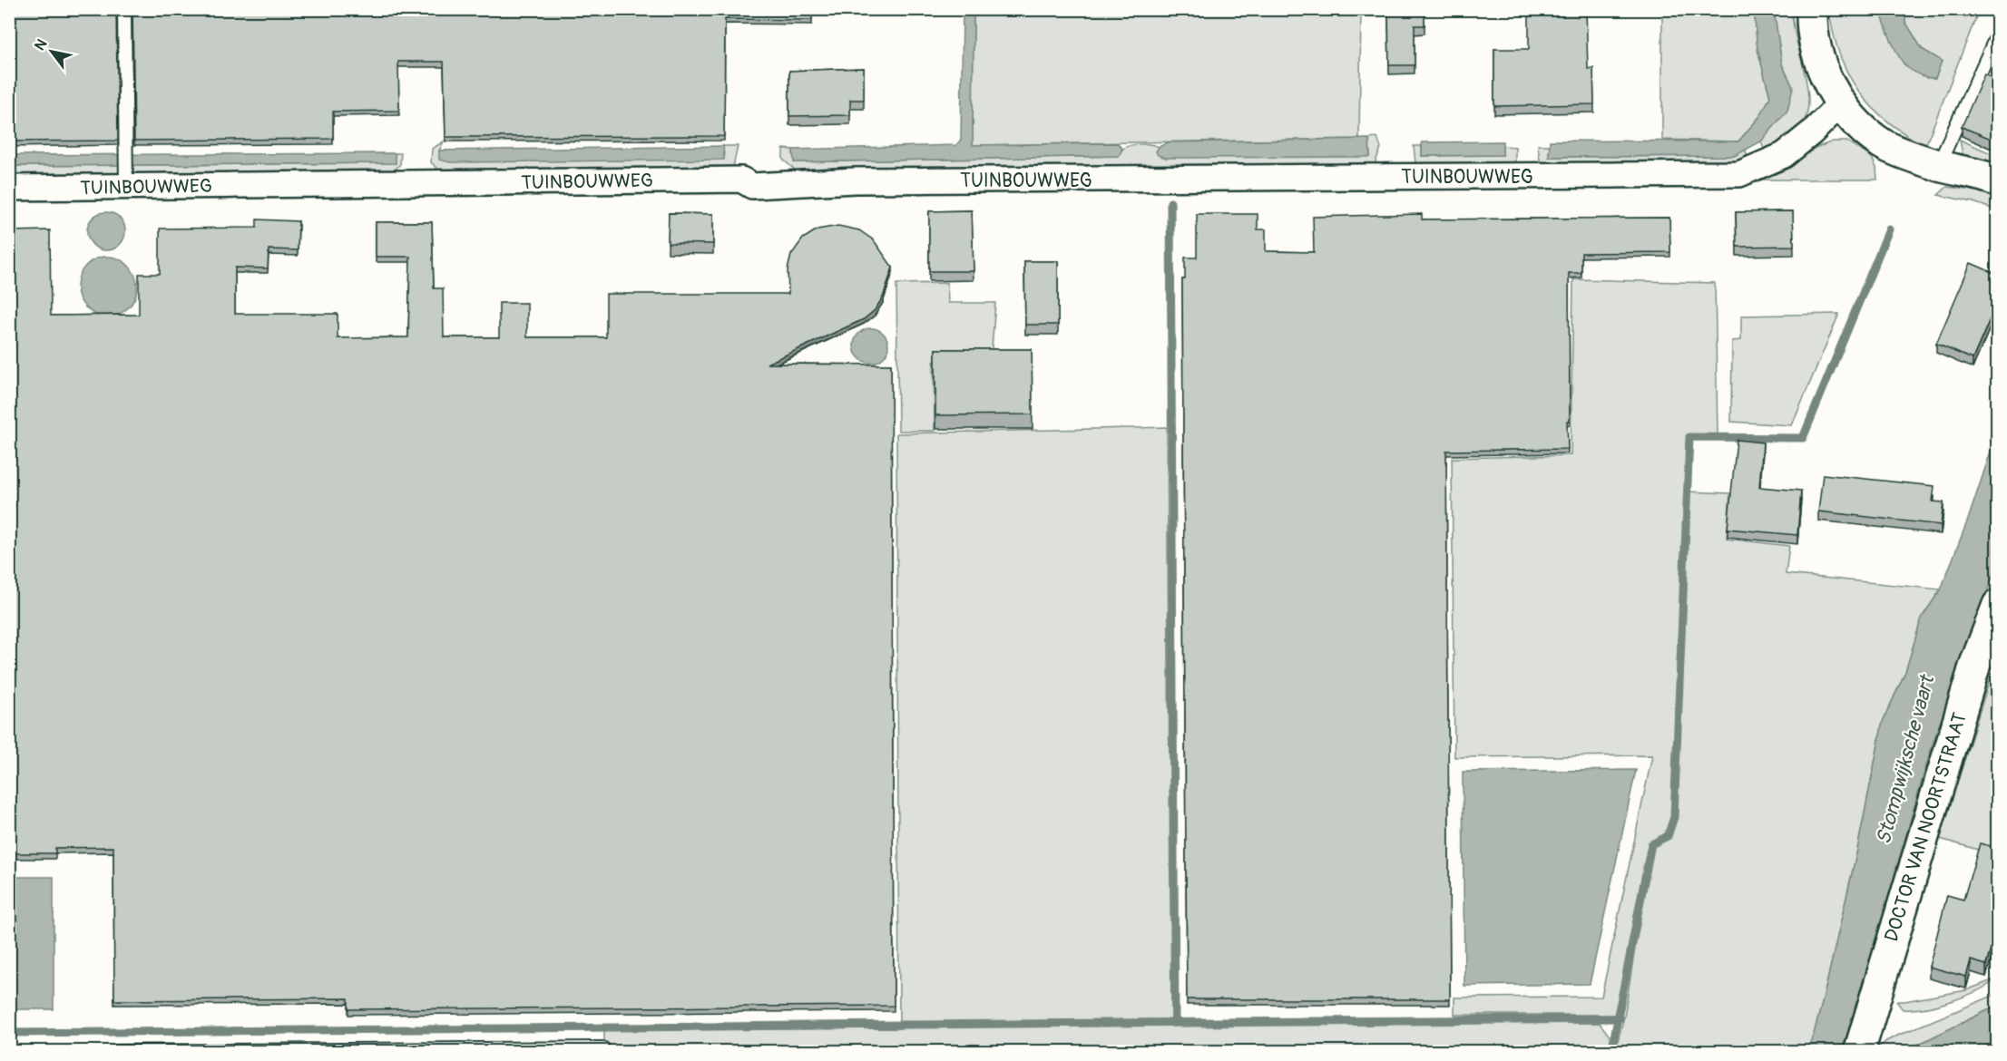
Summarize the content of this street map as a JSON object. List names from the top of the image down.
{
  "streets": {
    "street": ["TUINBOUWWEG", "DOCTOR VAN NOORTSTRAAT"]
  },
  "water": ["Stompwijksche vaart"],
  "north": "top left"
}
